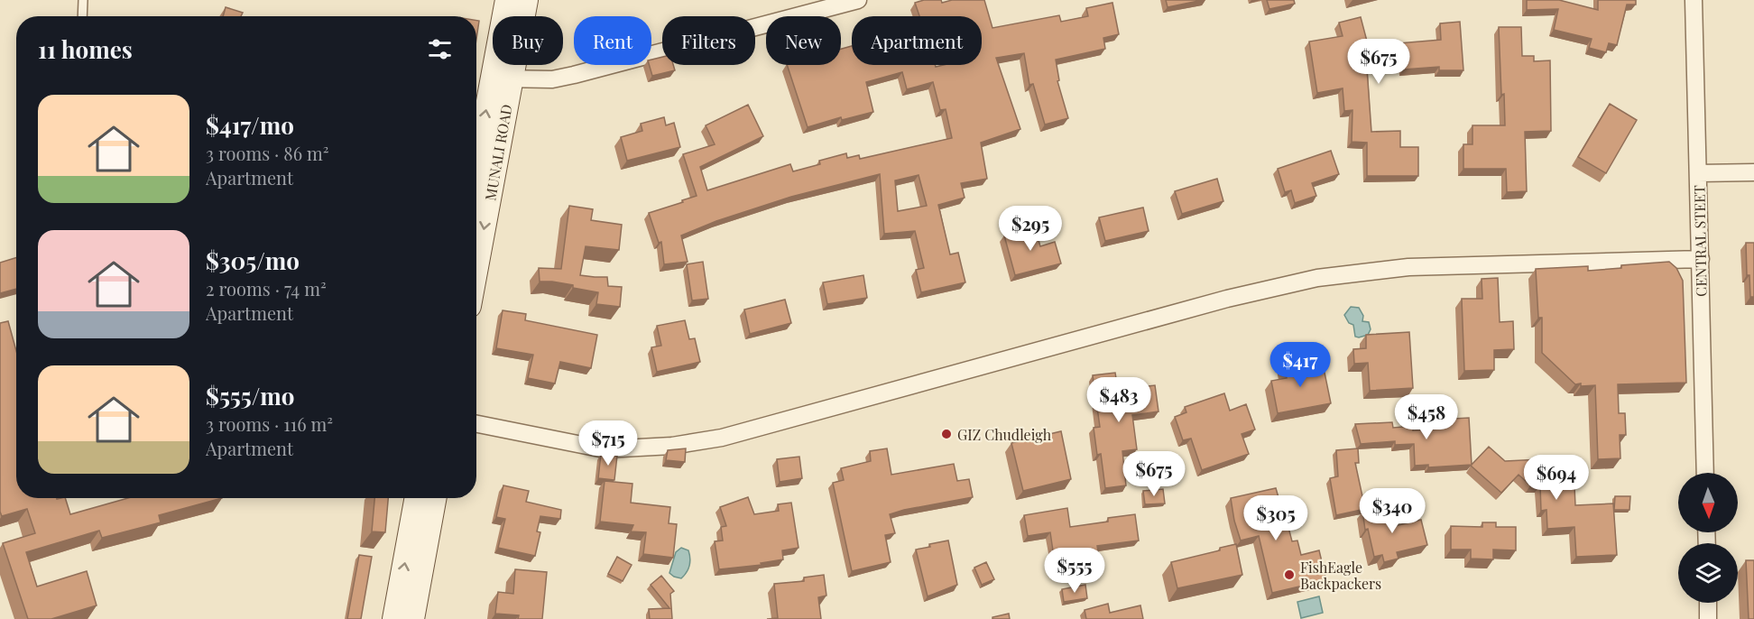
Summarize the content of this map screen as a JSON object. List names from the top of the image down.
{
  "streets": {
    "main road": ["MUNALI ROAD"],
    "street": ["CENTRAL STEET"]
  },
  "places": ["GIZ Chudleigh", "FishEagle Backpackers"],
  "north": "bottom",
  "page": {
    "chip": [
      "Buy",
      "Rent",
      "Filters",
      "New",
      "Apartment"
    ],
    "heading": "11 homes",
    "price": [
      "$675",
      "$295",
      "$417",
      "$483",
      "$458",
      "$715",
      "$675",
      "$694",
      "$340",
      "$305",
      "$555"
    ],
    "list": [
      {
        "name": "$417/mo",
        "note": "3 rooms · 86 m² · Apartment"
      },
      {
        "name": "$305/mo",
        "note": "2 rooms · 74 m² · Apartment"
      },
      {
        "name": "$555/mo",
        "note": "3 rooms · 116 m² · Apartment"
      }
    ]
  }
}
